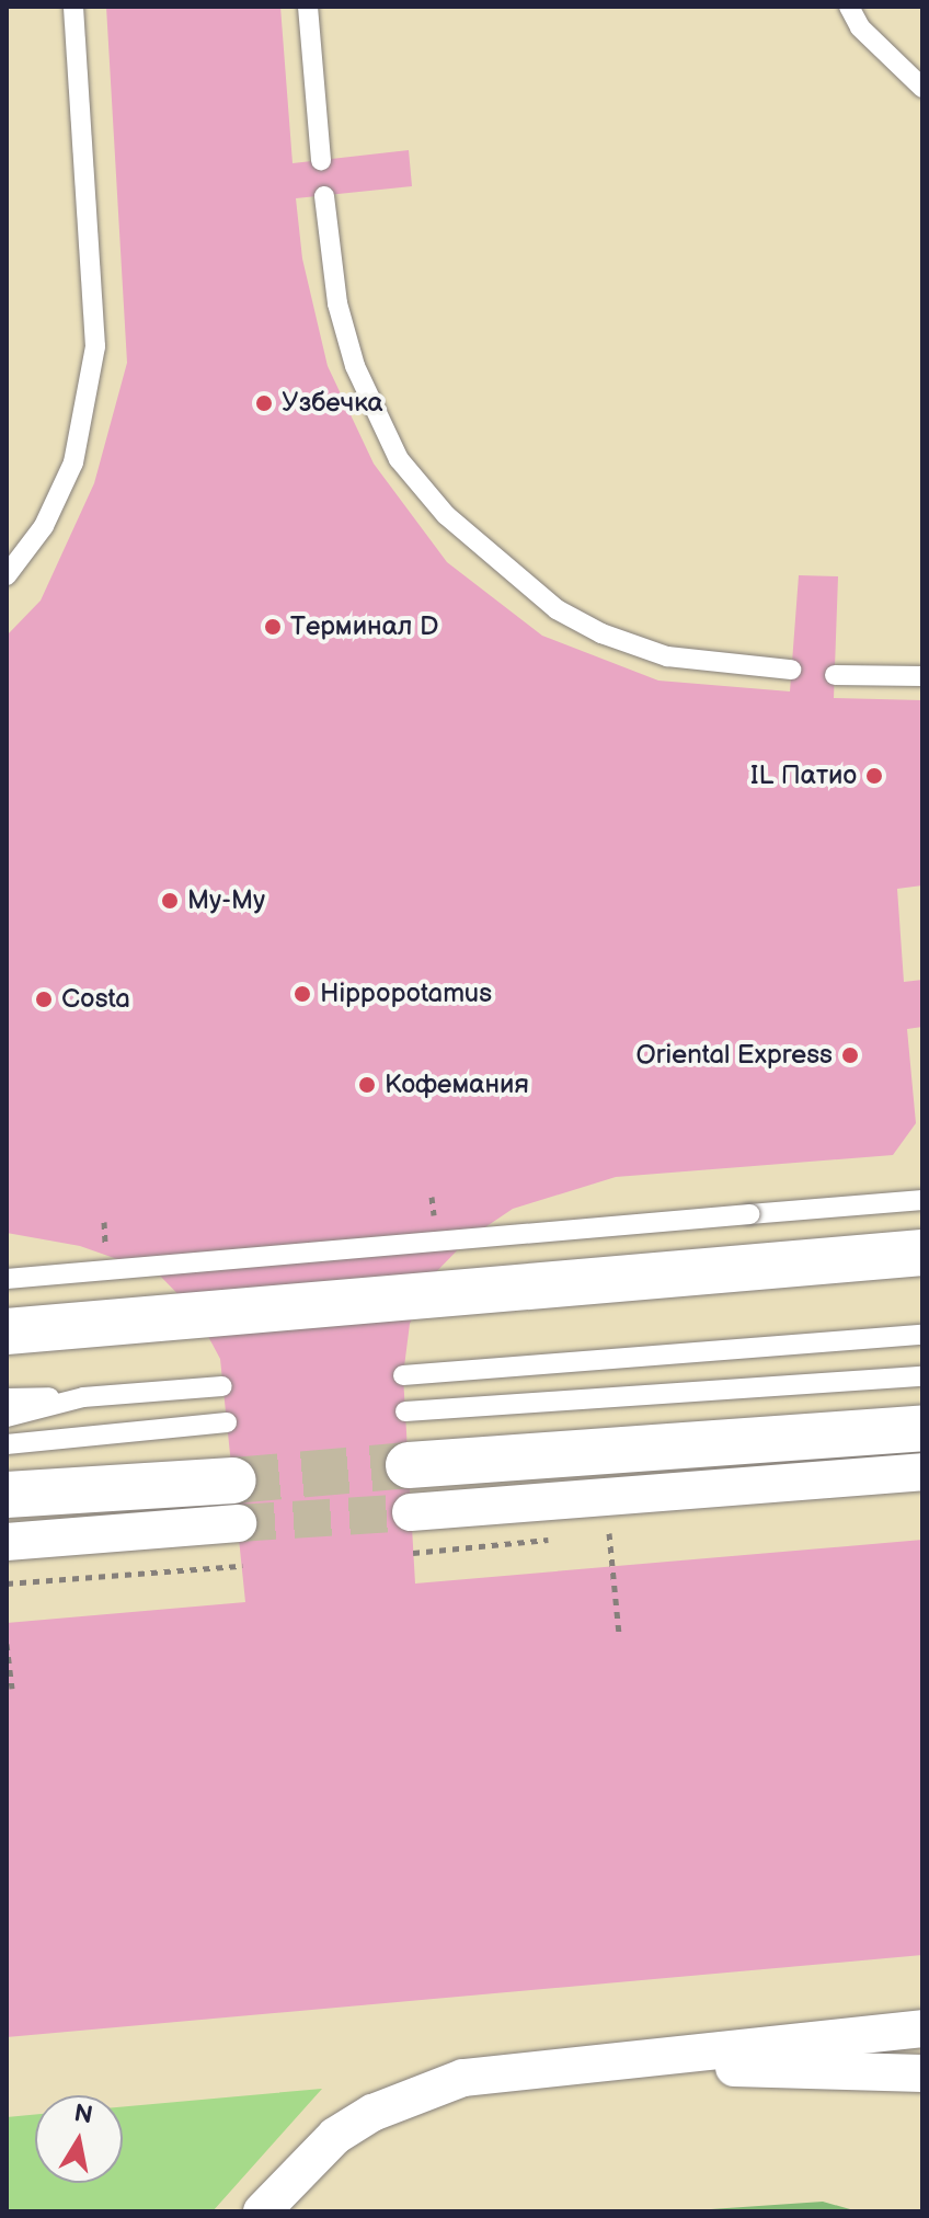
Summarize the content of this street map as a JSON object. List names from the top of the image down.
{
  "places": [
    "Узбечка",
    "Терминал D",
    "IL Патио",
    "Му-Му",
    "Hippopotamus",
    "Costa",
    "Oriental Express",
    "Кофемания"
  ],
  "north": "top"
}
